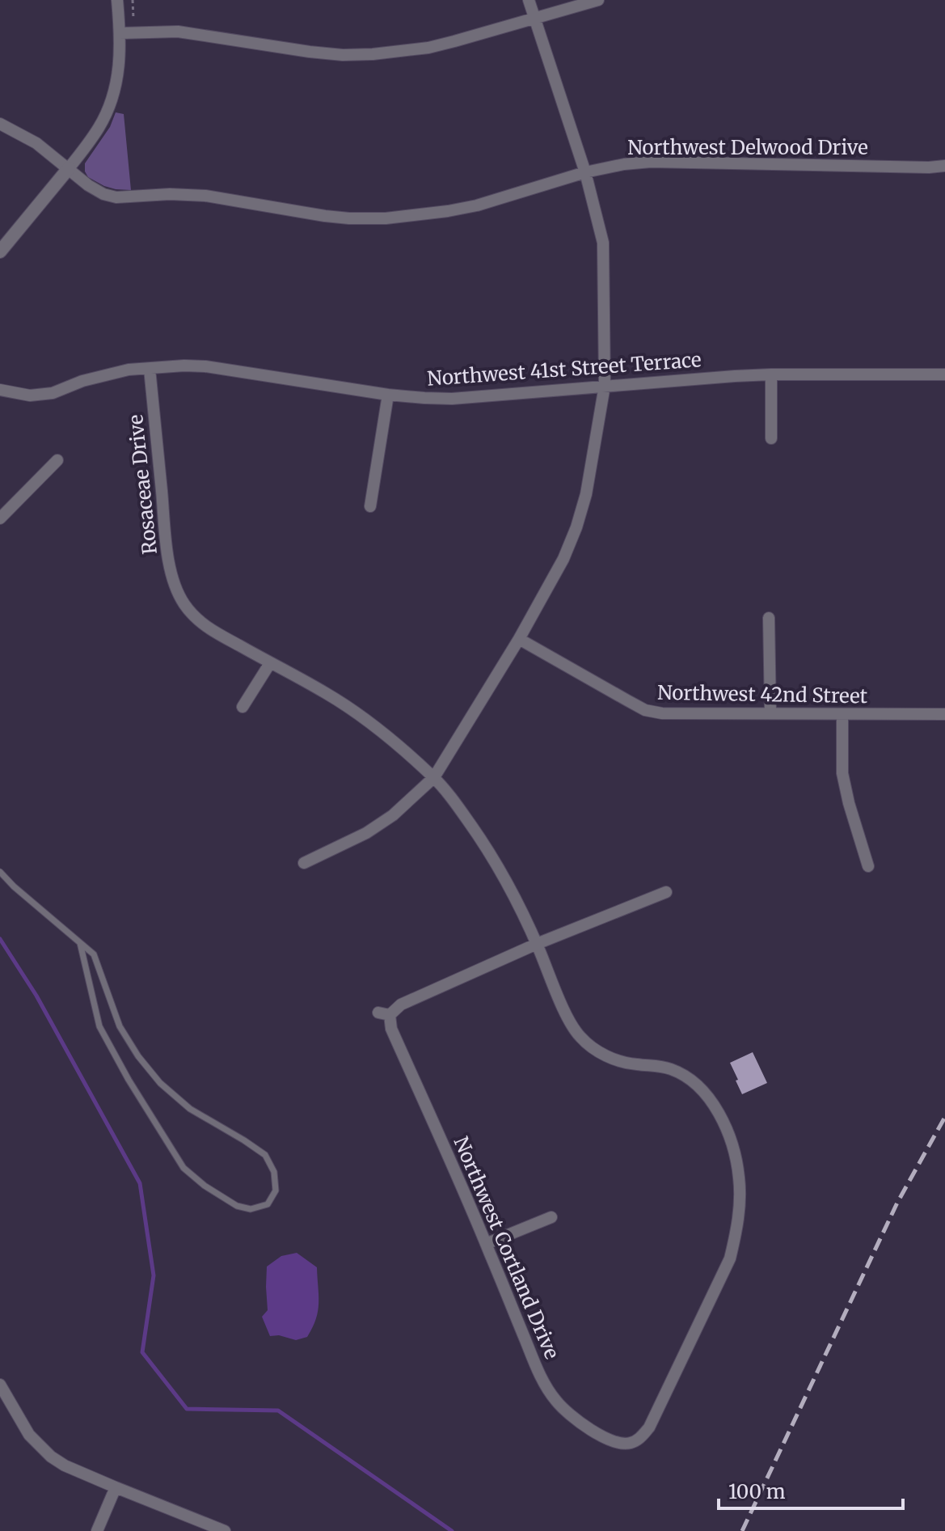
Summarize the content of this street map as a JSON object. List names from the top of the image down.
{
  "streets": {
    "street": [
      "Northwest Delwood Drive",
      "Northwest 41st Street Terrace",
      "Rosaceae Drive",
      "Northwest 42nd Street",
      "Northwest Cortland Drive"
    ]
  },
  "crossings": [
    ["Northwest 41st Street Terrace", "Rosaceae Drive"],
    ["Rosaceae Drive", "Northwest Cortland Drive"]
  ],
  "scale_bar": "100 m"
}
